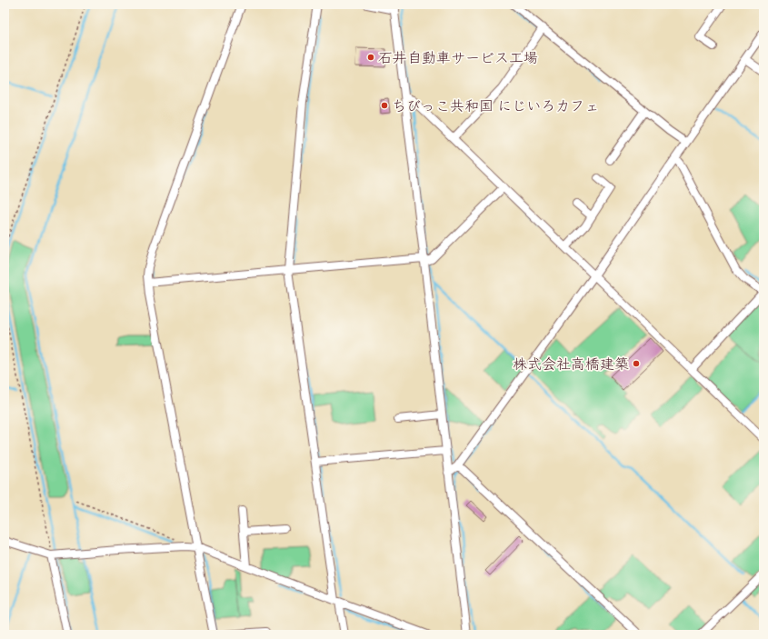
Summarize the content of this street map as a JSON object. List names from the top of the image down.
{
  "places": ["石井自動車サービス工場", "ちびっこ共和国 にじいろカフェ", "株式会社高橋建築"]
}
